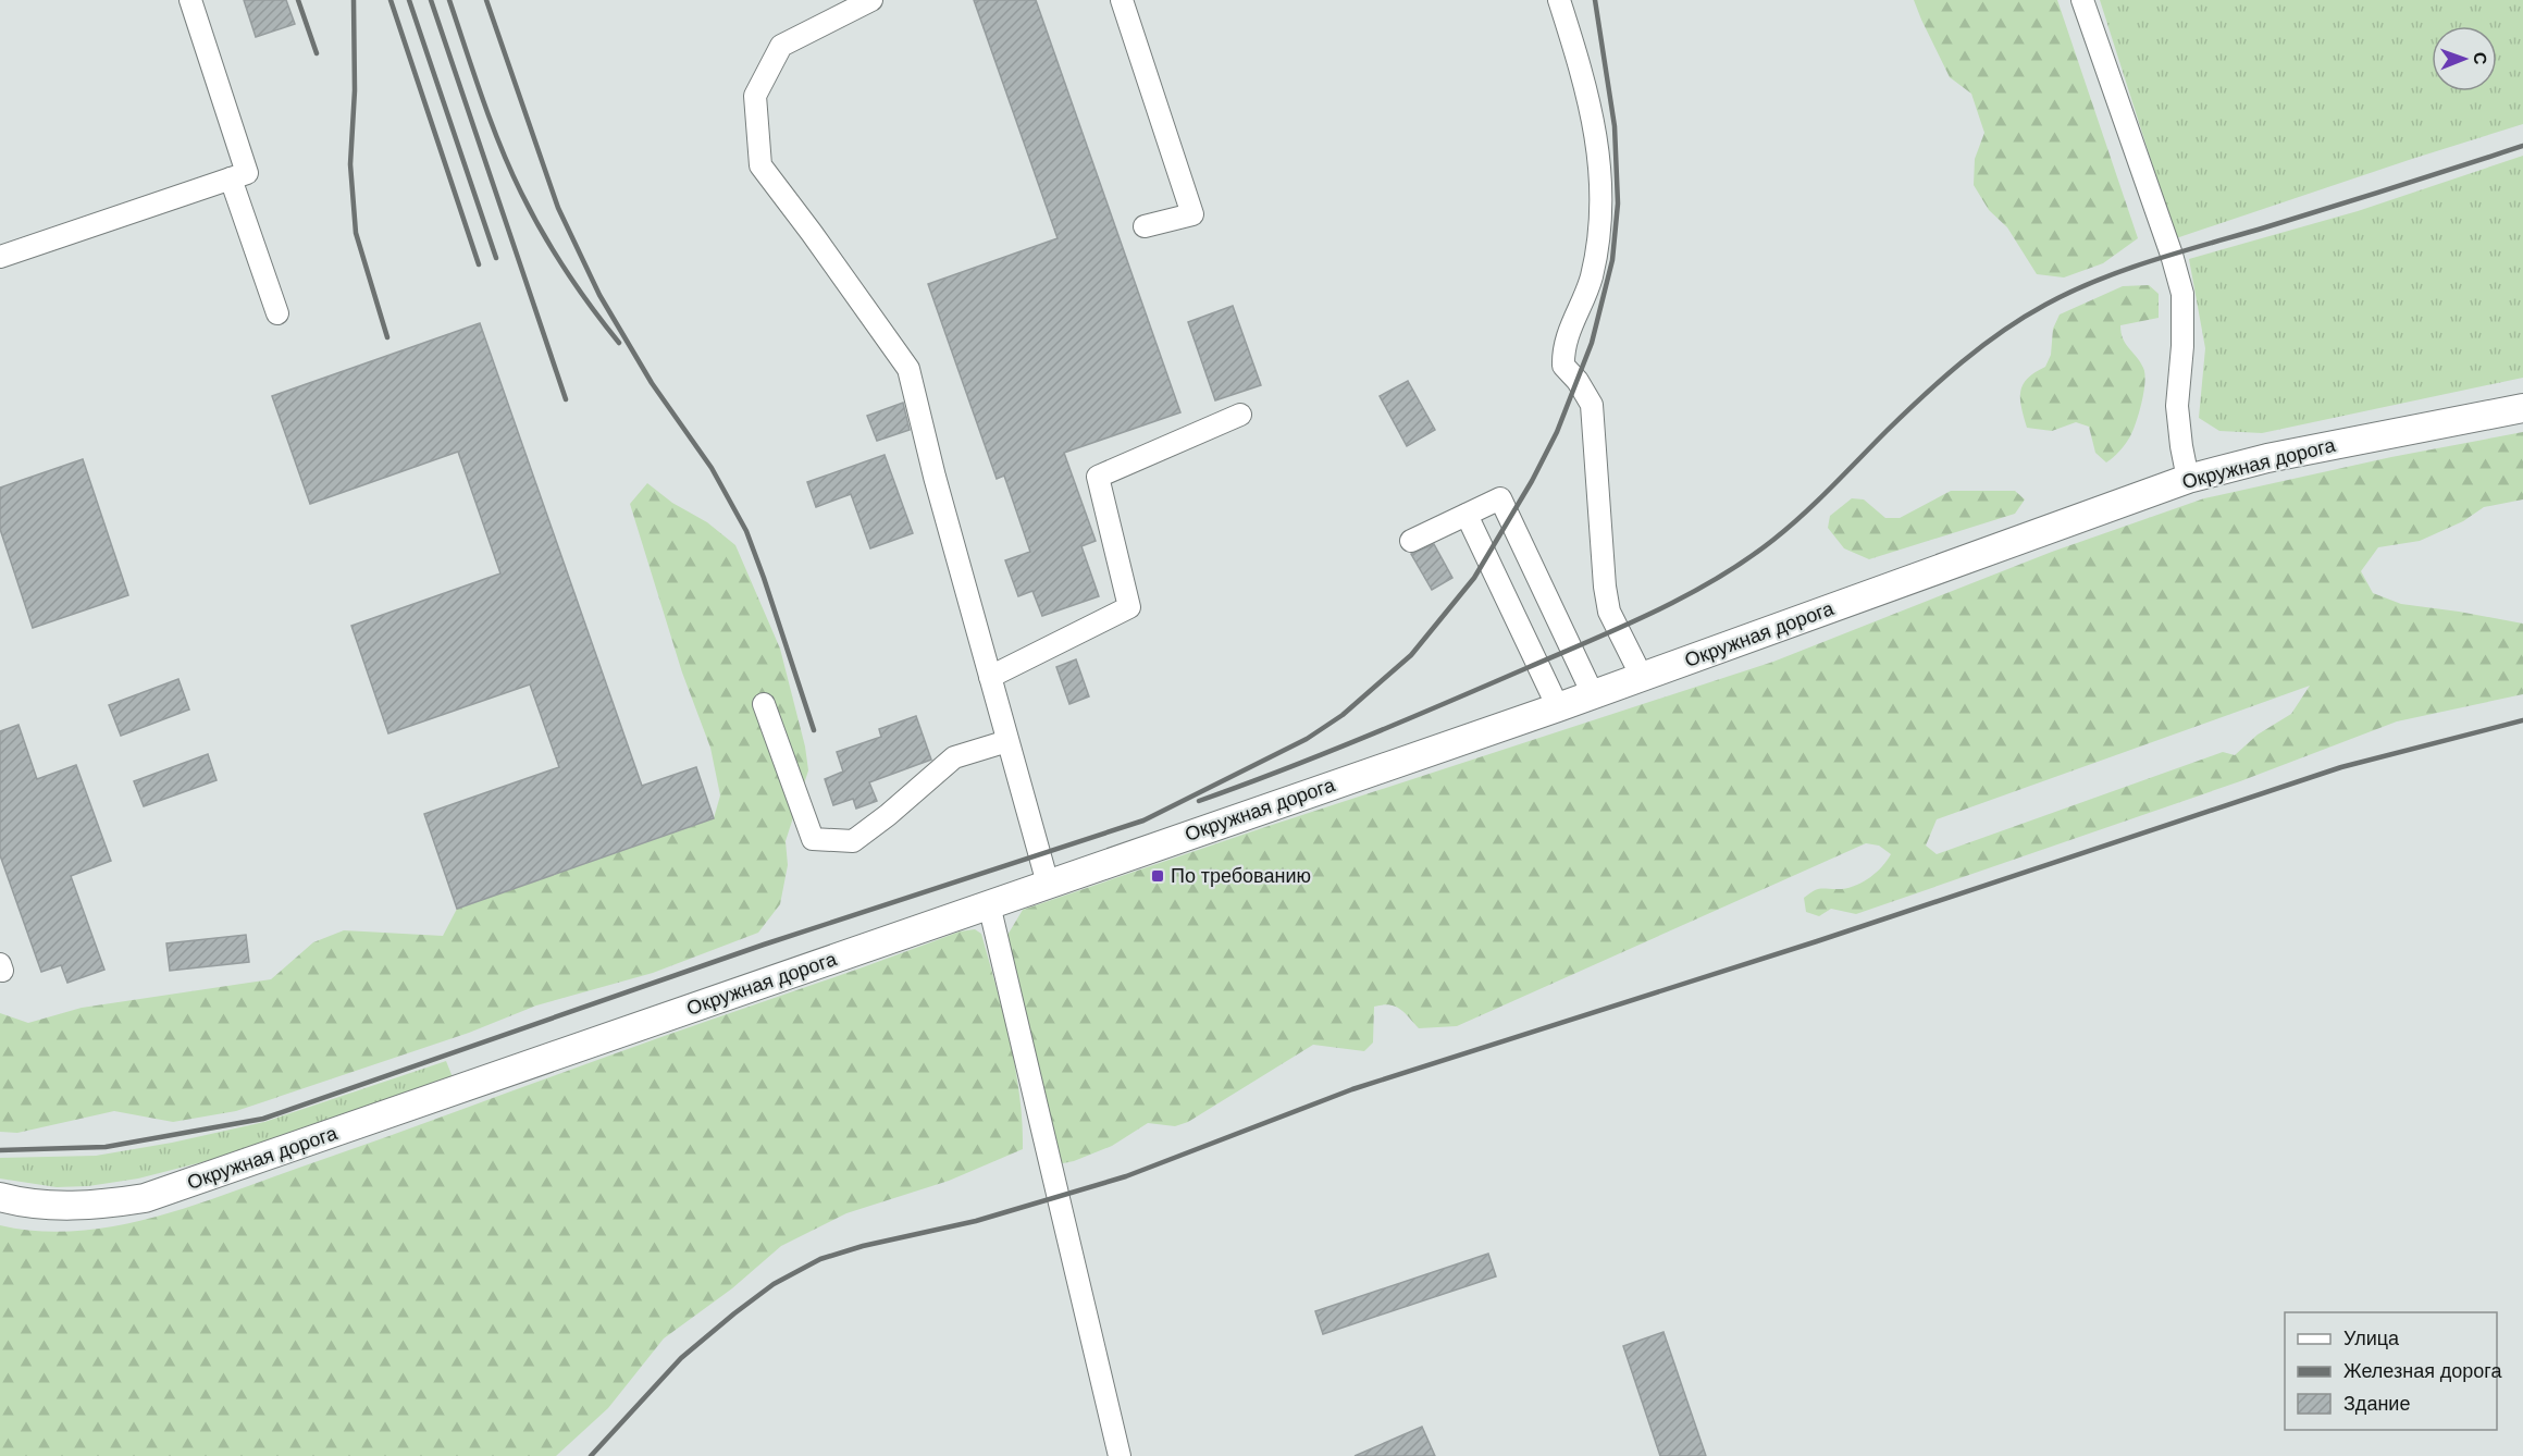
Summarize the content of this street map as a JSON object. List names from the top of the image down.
{
  "streets": {
    "main road": ["Окружная дорога"]
  },
  "places": {
    "transit": ["По требованию"]
  },
  "legend": ["Улица", "Железная дорога", "Здание"],
  "north": "right"
}
